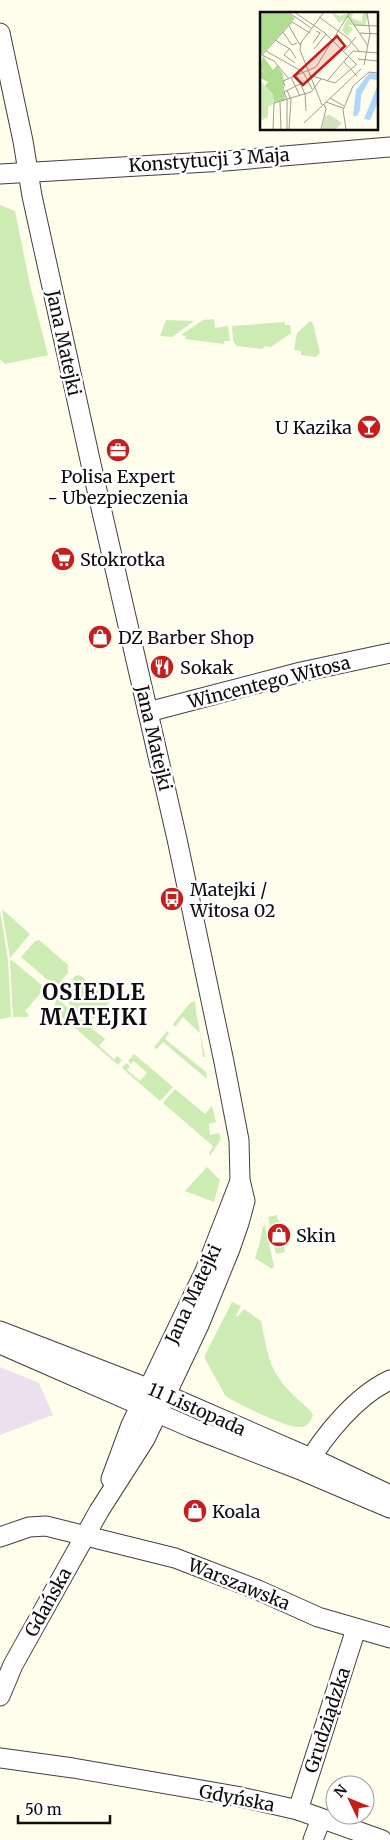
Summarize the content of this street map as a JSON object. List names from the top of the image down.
{
  "streets": {
    "street": [
      "Konstytucji 3 Maja",
      "Jana Matejki",
      "Wincentego Witosa",
      "11 Listopada",
      "Warszawska",
      "Gdańska",
      "Grudziądzka",
      "Gdyńska"
    ]
  },
  "crossings": [
    ["Konstytucji 3 Maja", "Jana Matejki"],
    ["Jana Matejki", "Wincentego Witosa"],
    ["Jana Matejki", "11 Listopada"],
    ["Jana Matejki", "Gdańska"],
    ["11 Listopada", "Gdańska"],
    ["Warszawska", "Gdańska"],
    ["Warszawska", "Grudziądzka"],
    ["Grudziądzka", "Gdyńska"]
  ],
  "districts": ["OSIEDLE MATEJKI"],
  "places": {
    "bar": ["U Kazika"],
    "office": ["Polisa Expert - Ubezpieczenia"],
    "supermarket": ["Stokrotka"],
    "shop": ["DZ Barber Shop", "Skin", "Koala"],
    "restaurant": ["Sokak"],
    "bus stop": ["Matejki / Witosa 02"]
  },
  "scale_bar": "50 m",
  "north": "top left"
}
